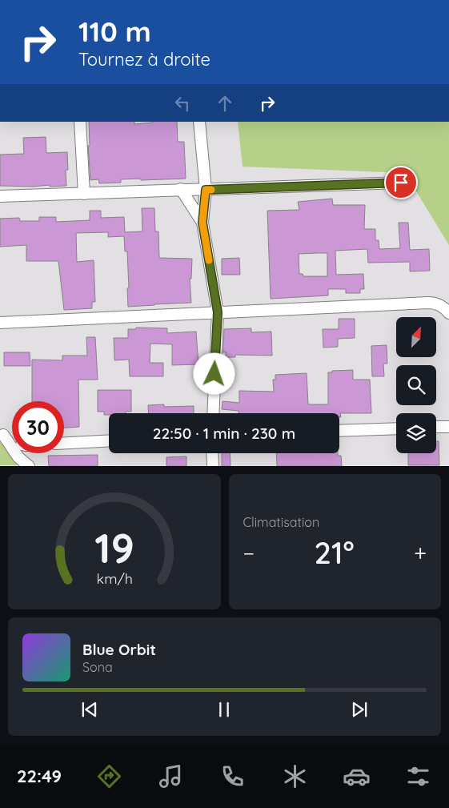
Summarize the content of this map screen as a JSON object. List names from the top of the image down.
{
  "north": "top right",
  "page": {
    "turn": ["110 m", "Tournez à droite"],
    "limit": "30",
    "trip": "22:50 · 1 min · 230 m",
    "tile": "Climatisation",
    "heat": ["−", "21°", "+"],
    "song": ["Blue Orbit", "Sona"],
    "tabs": "22:49",
    "gauge": ["19", "km/h"]
  }
}
